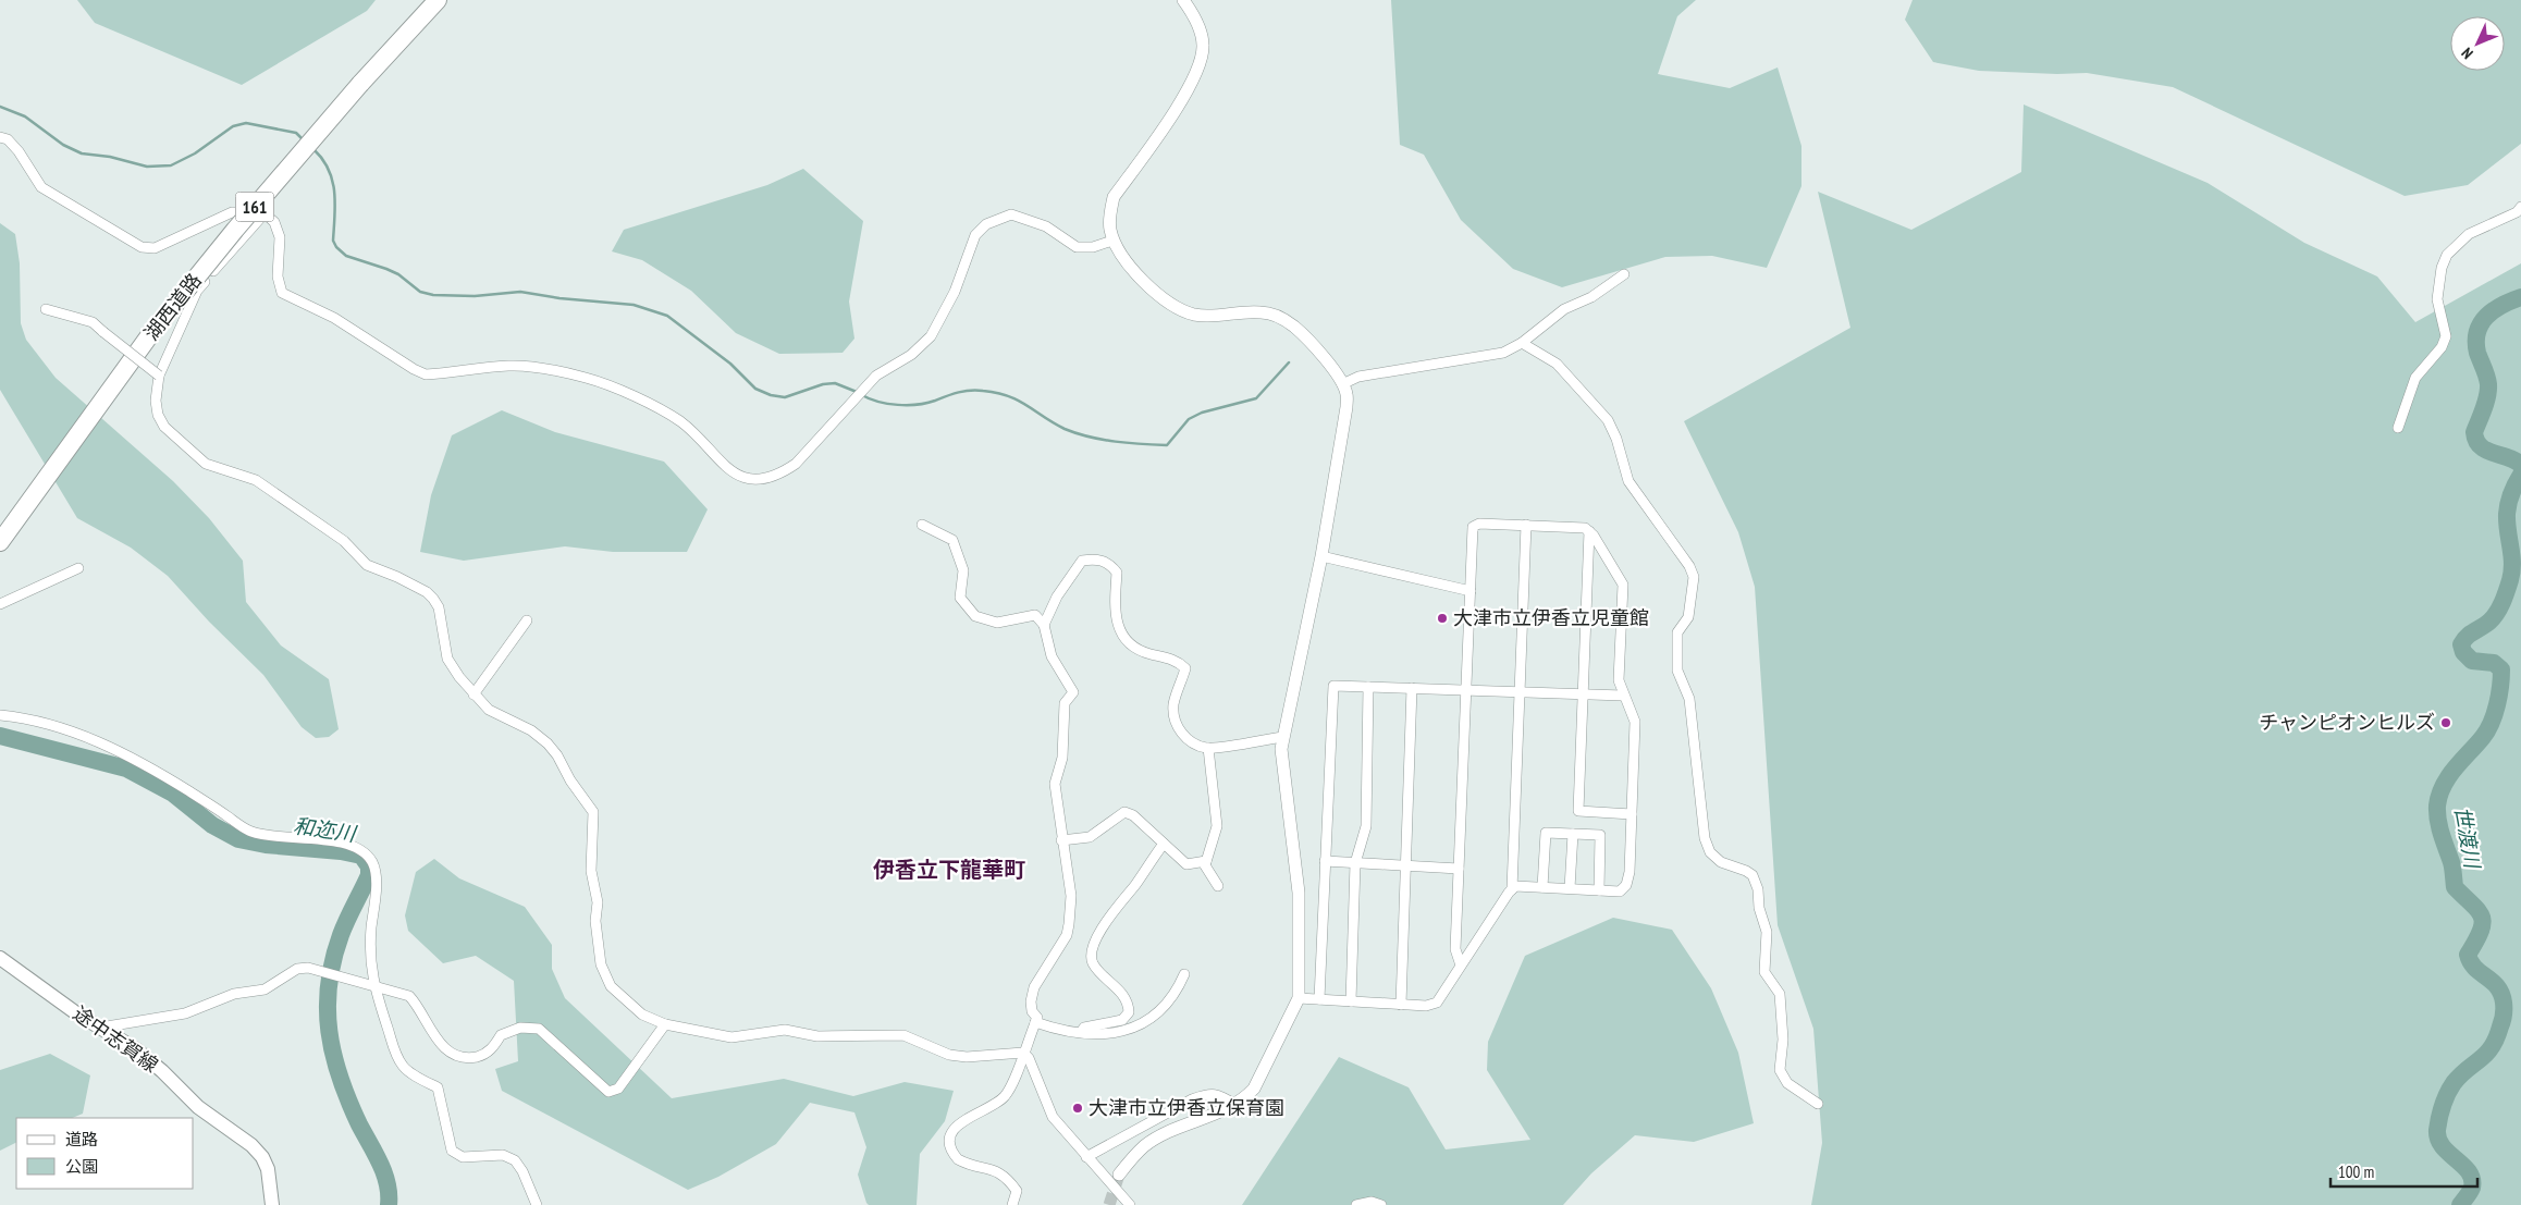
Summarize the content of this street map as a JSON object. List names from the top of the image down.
{
  "streets": {
    "highway": ["161", "湖西道路"],
    "main road": ["途中志賀線"]
  },
  "districts": ["伊香立下龍華町"],
  "water": ["和迩川", "世渡川"],
  "places": ["大津市立伊香立児童館", "チャンピオンヒルズ", "大津市立伊香立保育園"],
  "legend": ["道路", "公園"],
  "scale_bar": "100 m",
  "north": "bottom left"
}
